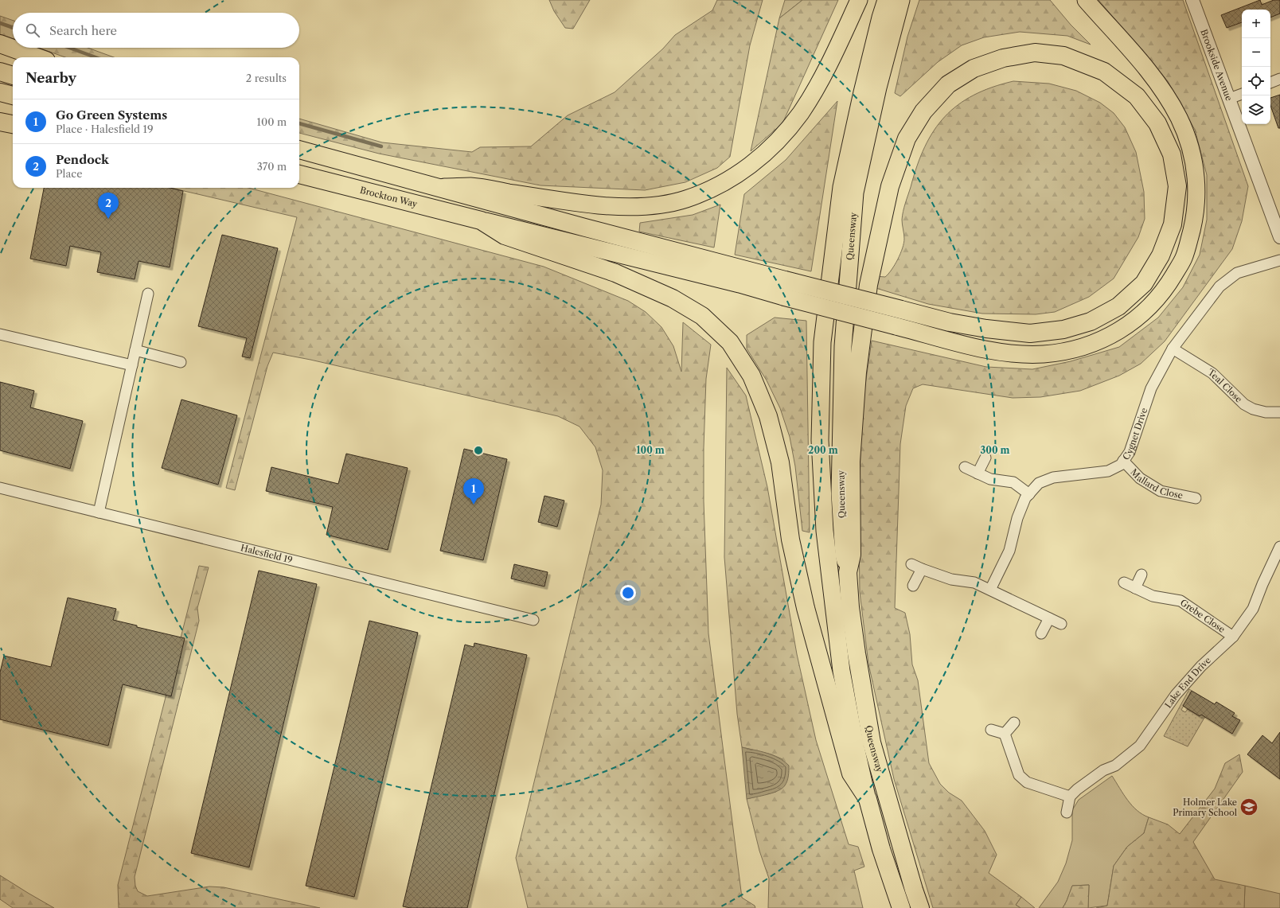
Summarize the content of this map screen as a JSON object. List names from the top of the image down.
{
  "streets": {
    "highway": ["Brockton Way", "Queensway"],
    "street": [
      "Brookside Avenue",
      "Teal Close",
      "Cygnet Drive",
      "Mallard Close",
      "Halesfield 19",
      "Grebe Close",
      "Lake End Drive"
    ]
  },
  "crossings": [
    ["Brockton Way", "Queensway"],
    ["Teal Close", "Cygnet Drive"],
    ["Cygnet Drive", "Mallard Close"],
    ["Grebe Close", "Lake End Drive"]
  ],
  "places": {
    "school or university": ["Holmer Lake Primary School"]
  },
  "page": {
    "map_buttons": ["+", "−"],
    "search": "Search here",
    "heading": ["Nearby", "2 results"],
    "list": [
      {
        "mark": "1",
        "name": "Go Green Systems",
        "note": "Place · Halesfield 19",
        "value": "100 m"
      },
      {
        "mark": "2",
        "name": "Pendock",
        "note": "Place",
        "value": "370 m"
      }
    ],
    "pins": ["2", "1"]
  },
  "rings": ["100 m", "200 m", "300 m"]
}
